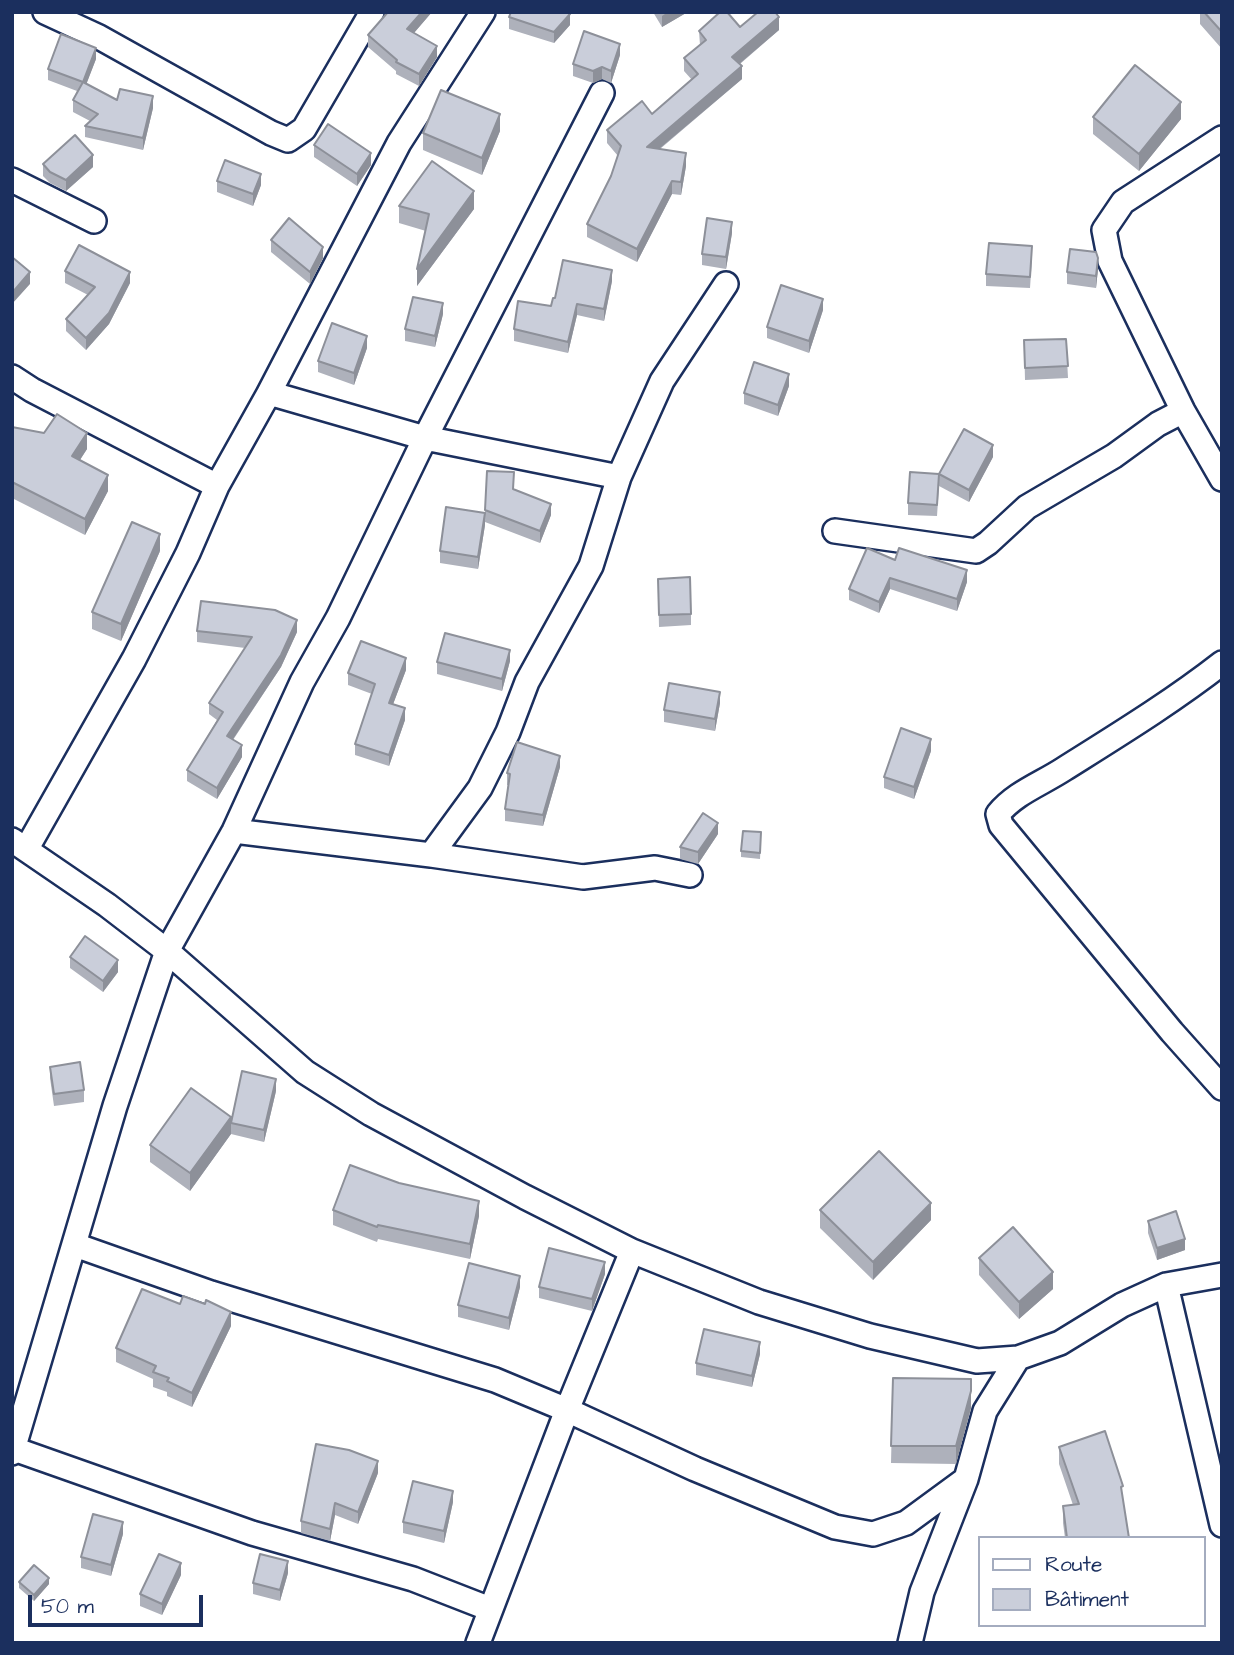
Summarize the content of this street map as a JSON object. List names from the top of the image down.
{
  "legend": ["Route", "Bâtiment"],
  "scale_bar": "50 m"
}
